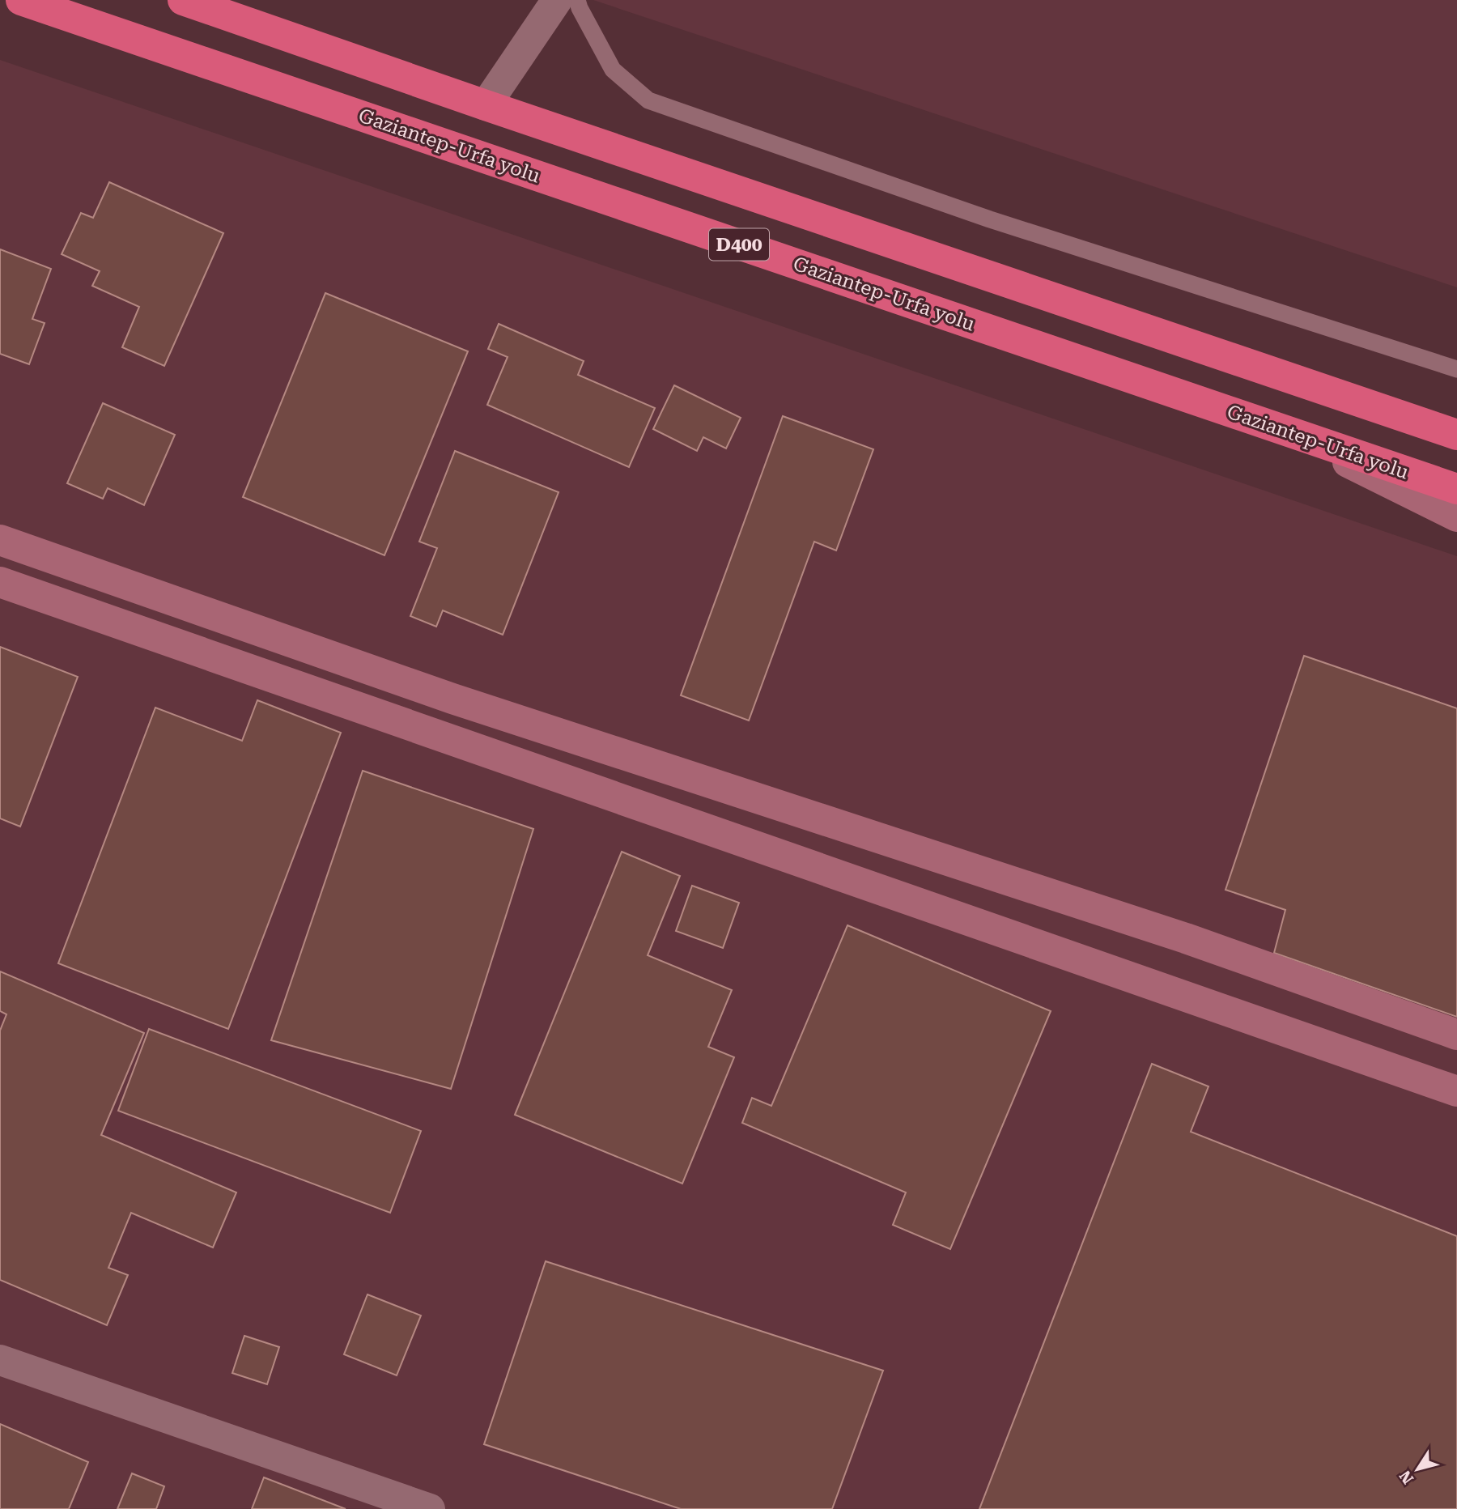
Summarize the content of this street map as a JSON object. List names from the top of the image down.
{
  "streets": {
    "highway": ["Gaziantep-Urfa yolu", "D400"]
  },
  "north": "bottom left"
}
